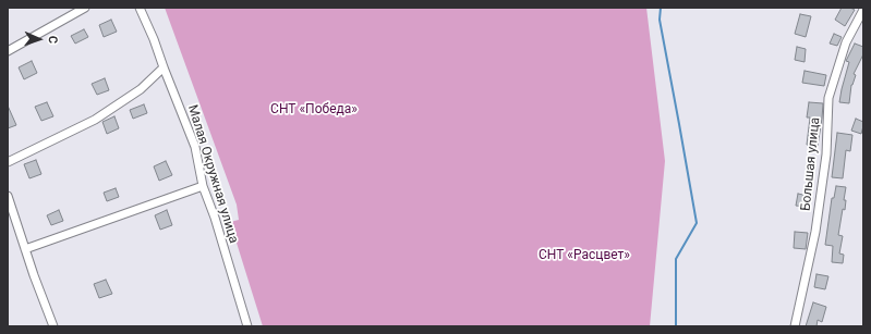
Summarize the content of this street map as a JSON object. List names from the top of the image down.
{
  "streets": {
    "street": ["Большая улица", "Малая Окружная улица"]
  },
  "parks": ["СНТ «Победа»", "СНТ «Расцвет»"],
  "north": "right"
}
